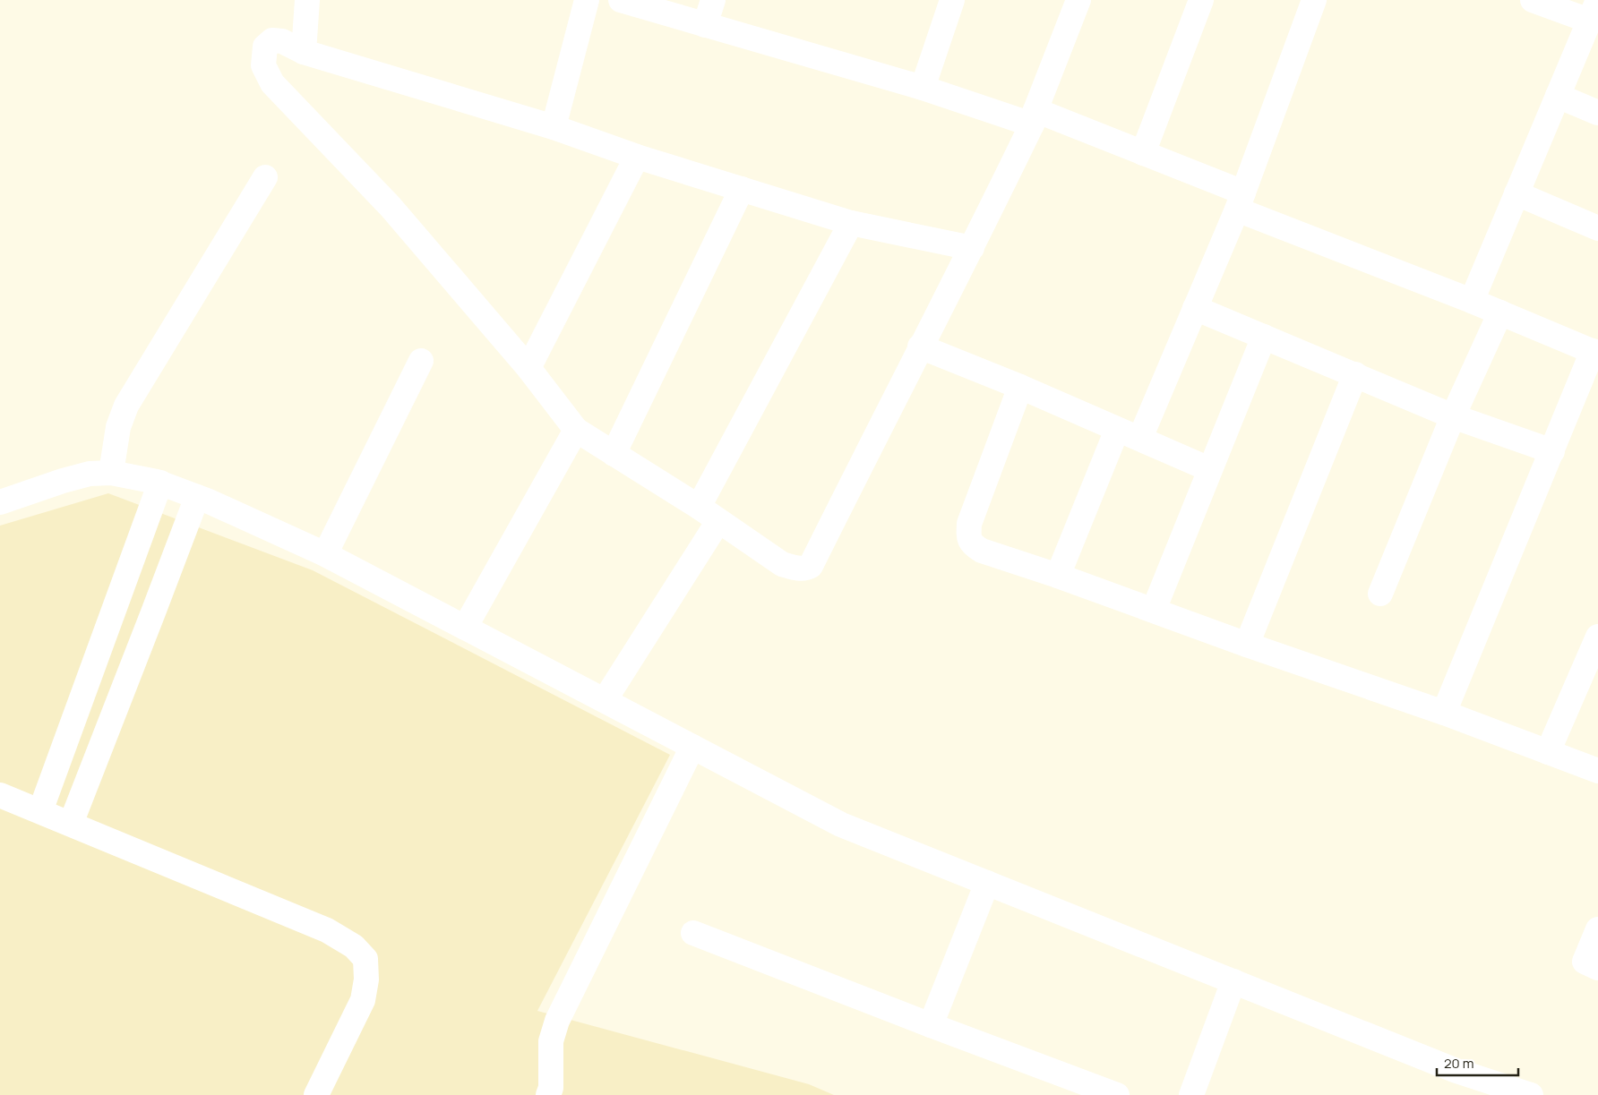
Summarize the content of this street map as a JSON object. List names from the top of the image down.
{
  "scale_bar": "20 m"
}
